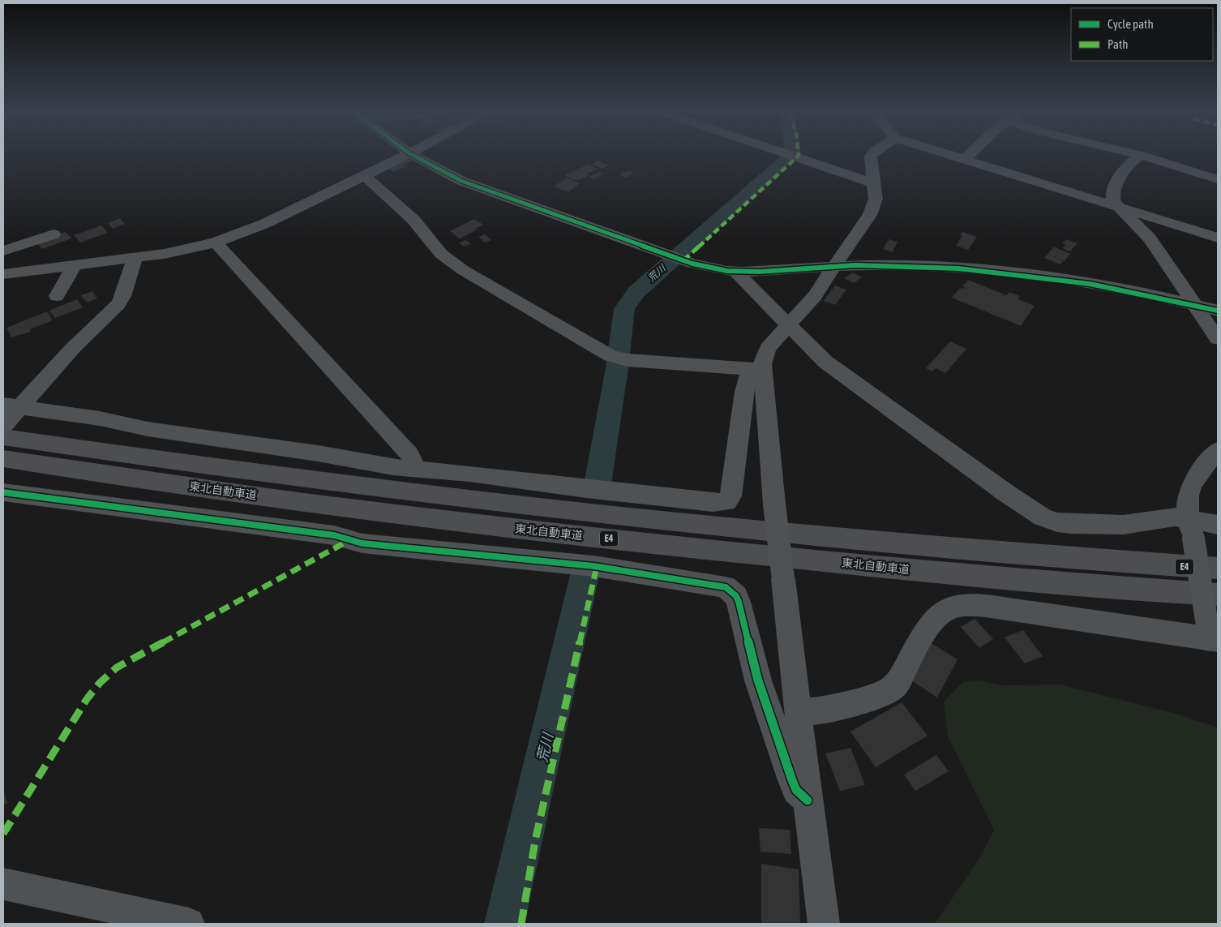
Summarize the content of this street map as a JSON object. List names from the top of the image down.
{
  "streets": {
    "highway": ["東北自動車道", "E4"]
  },
  "water": ["荒川"],
  "legend": ["Cycle path", "Path"]
}
